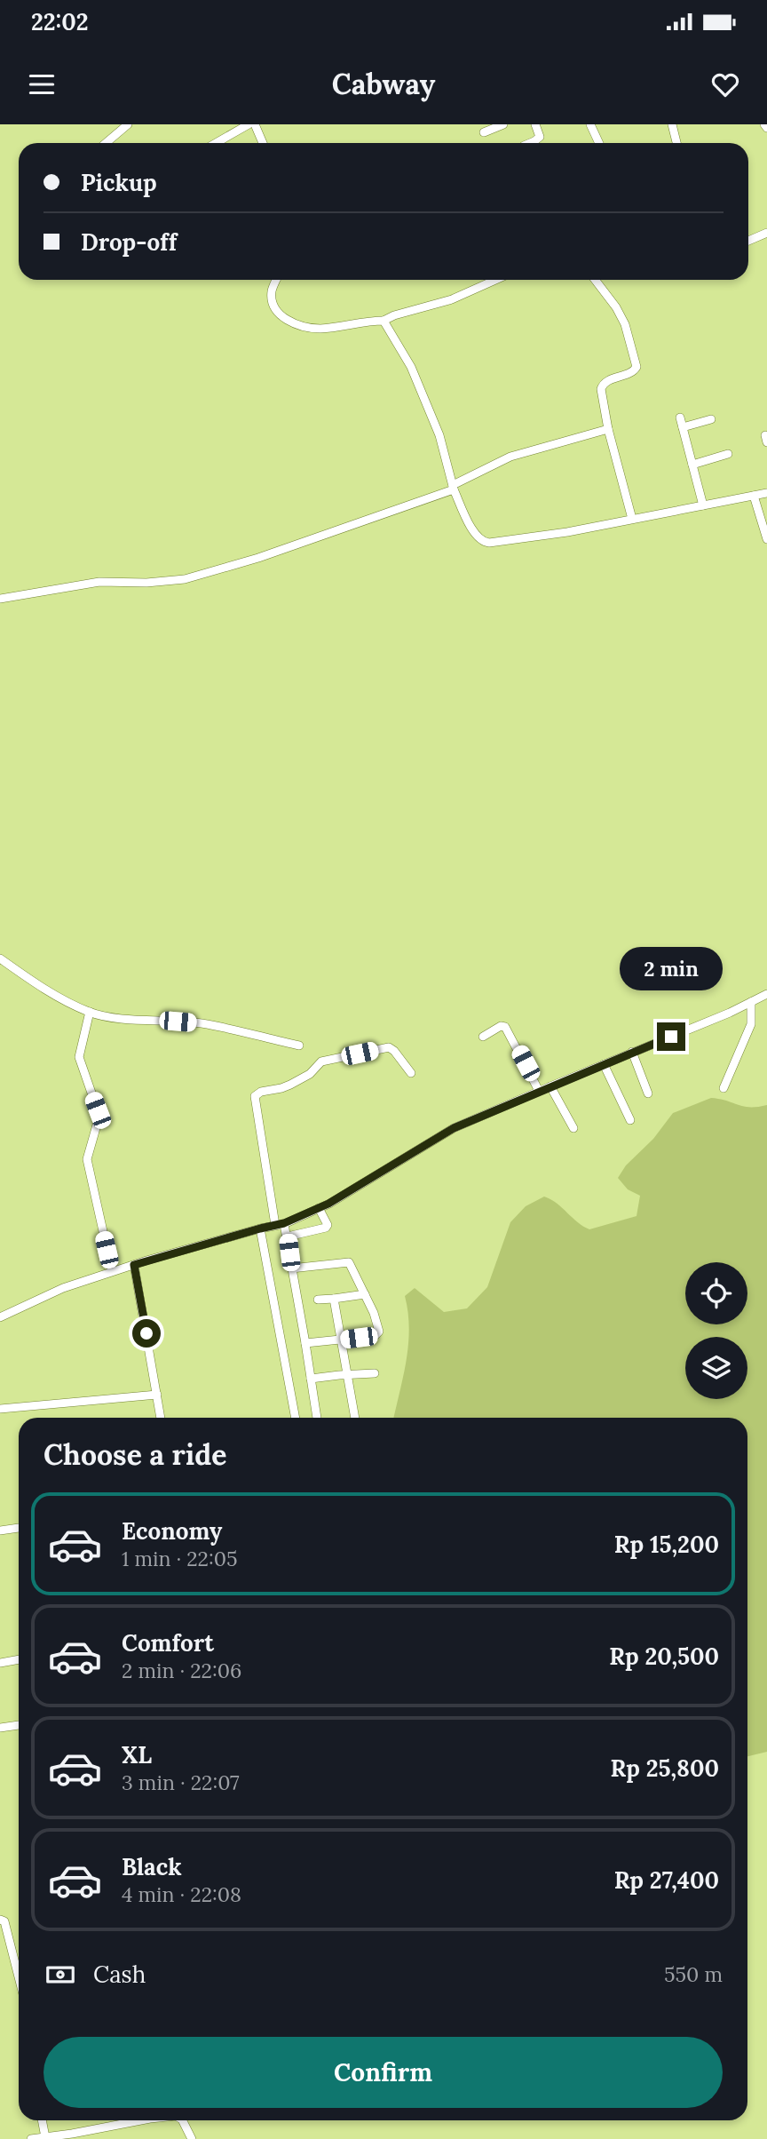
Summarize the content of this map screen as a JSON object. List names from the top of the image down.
{
  "page": {
    "status": "22:02",
    "header": "Cabway",
    "banner": ["Pickup", "Drop-off"],
    "bubble": "2 min",
    "heading": "Choose a ride",
    "list": [
      {
        "name": "Economy",
        "note": "1 min · 22:05",
        "value": "Rp 15,200"
      },
      {
        "name": "Comfort",
        "note": "2 min · 22:06",
        "value": "Rp 20,500"
      },
      {
        "name": "XL",
        "note": "3 min · 22:07",
        "value": "Rp 25,800"
      },
      {
        "name": "Black",
        "note": "4 min · 22:08",
        "value": "Rp 27,400"
      }
    ],
    "pay": ["Cash", "550 m"],
    "buttons": "Confirm"
  }
}
